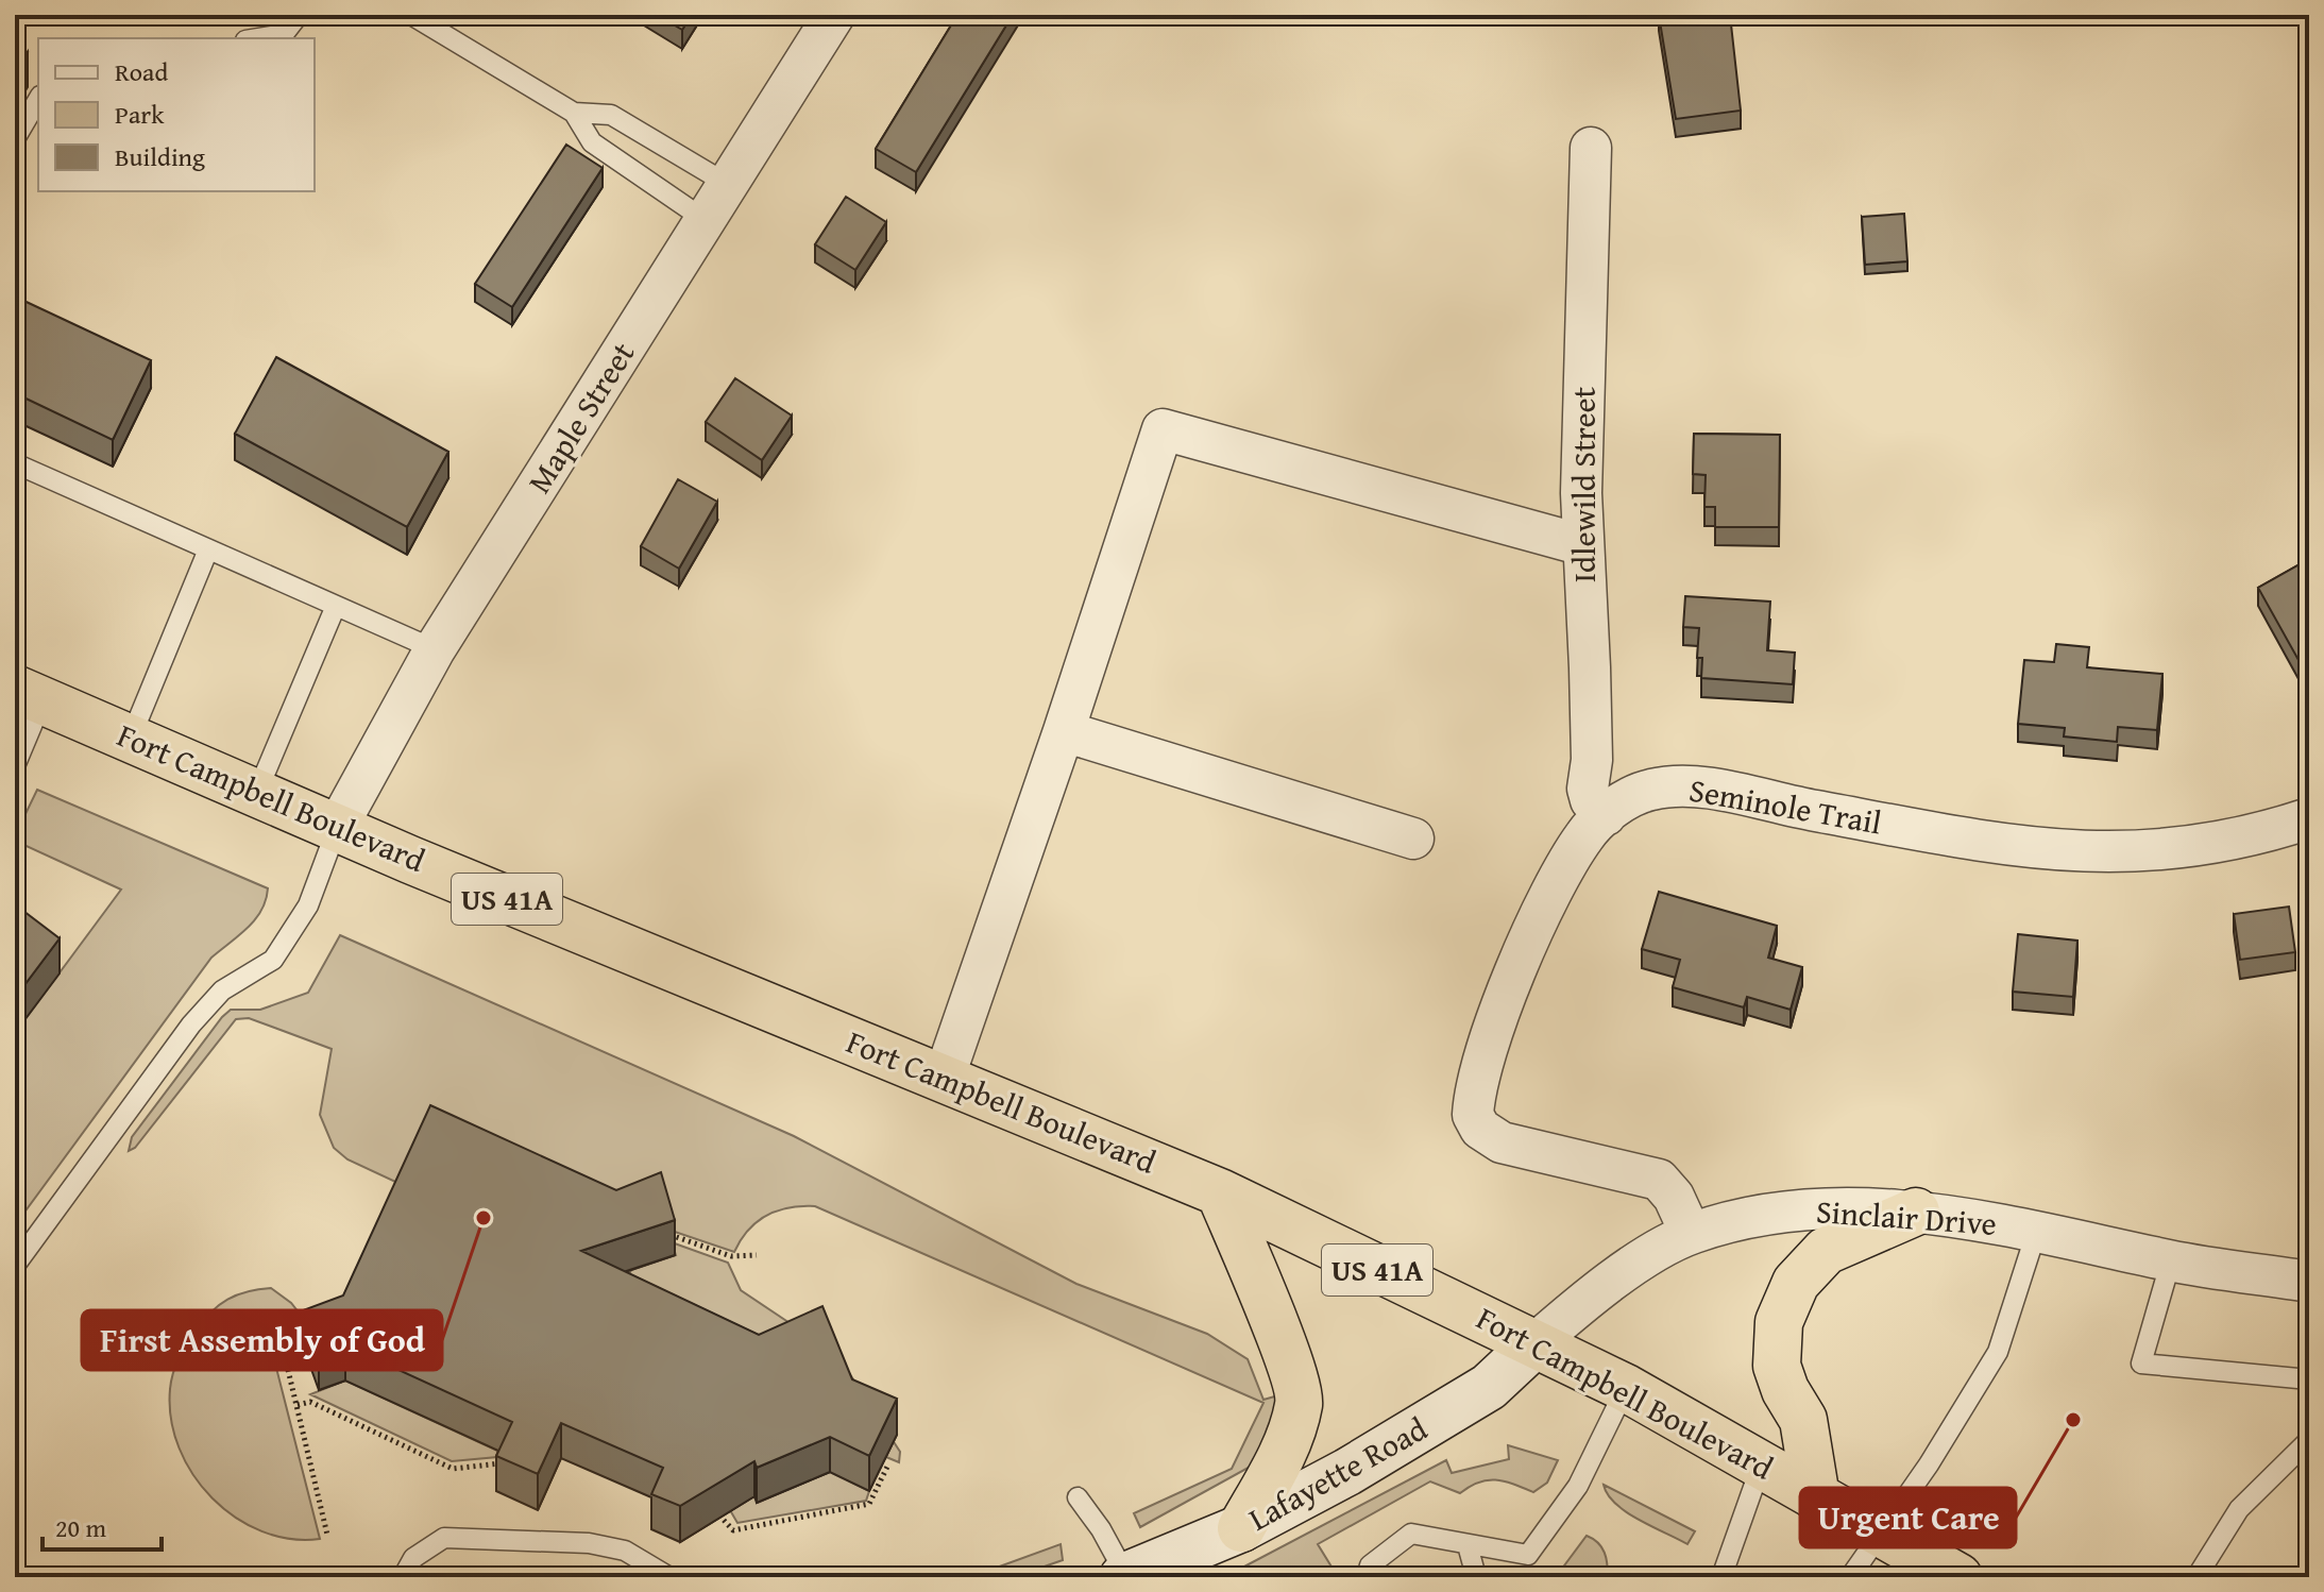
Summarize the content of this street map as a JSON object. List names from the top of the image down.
{
  "streets": {
    "highway": ["Fort Campbell Boulevard", "US 41A"],
    "main road": ["Lafayette Road"],
    "street": [
      "Maple Street",
      "Idlewild Street",
      "Seminole Trail",
      "Sinclair Drive"
    ]
  },
  "crossings": [
    ["Maple Street", "Fort Campbell Boulevard"],
    ["Idlewild Street", "Seminole Trail"],
    ["Fort Campbell Boulevard", "Sinclair Drive"],
    ["Fort Campbell Boulevard", "Lafayette Road"],
    ["Seminole Trail", "Sinclair Drive"],
    ["Sinclair Drive", "Lafayette Road"]
  ],
  "places": ["First Assembly of God", "Urgent Care"],
  "legend": ["Road", "Park", "Building"],
  "scale_bar": "20 m"
}
